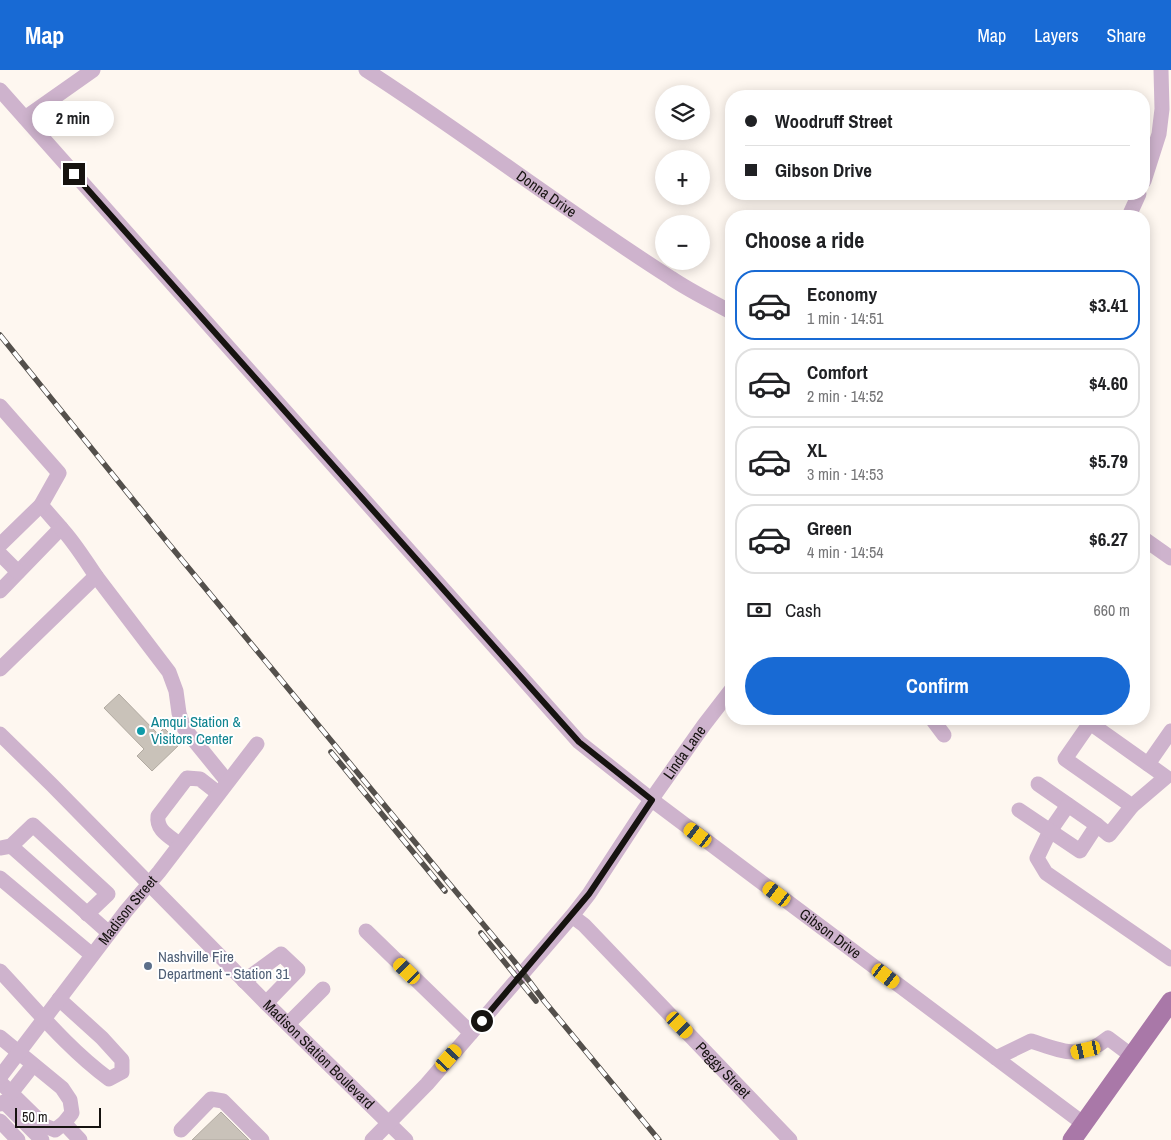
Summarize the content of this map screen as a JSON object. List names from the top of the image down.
{
  "streets": {
    "street": [
      "Donna Drive",
      "Linda Lane",
      "Madison Street",
      "Gibson Drive",
      "Madison Station Boulevard",
      "Peggy Street"
    ]
  },
  "crossings": [
    ["Linda Lane", "Gibson Drive"],
    ["Linda Lane", "Madison Station Boulevard"],
    ["Linda Lane", "Peggy Street"],
    ["Madison Street", "Madison Station Boulevard"]
  ],
  "places": ["Amqui Station & Visitors Center", "Nashville Fire Department - Station 31"],
  "scale_bar": "50 m",
  "page": {
    "header": "Map",
    "nav": ["Map", "Layers", "Share"],
    "map_buttons": ["+", "−"],
    "banner": ["Woodruff Street", "Gibson Drive"],
    "bubble": "2 min",
    "heading": "Choose a ride",
    "list": [
      {
        "name": "Economy",
        "note": "1 min · 14:51",
        "value": "$3.41"
      },
      {
        "name": "Comfort",
        "note": "2 min · 14:52",
        "value": "$4.60"
      },
      {
        "name": "XL",
        "note": "3 min · 14:53",
        "value": "$5.79"
      },
      {
        "name": "Green",
        "note": "4 min · 14:54",
        "value": "$6.27"
      }
    ],
    "pay": ["Cash", "660 m"],
    "buttons": "Confirm",
    "scale": "50 m"
  }
}
